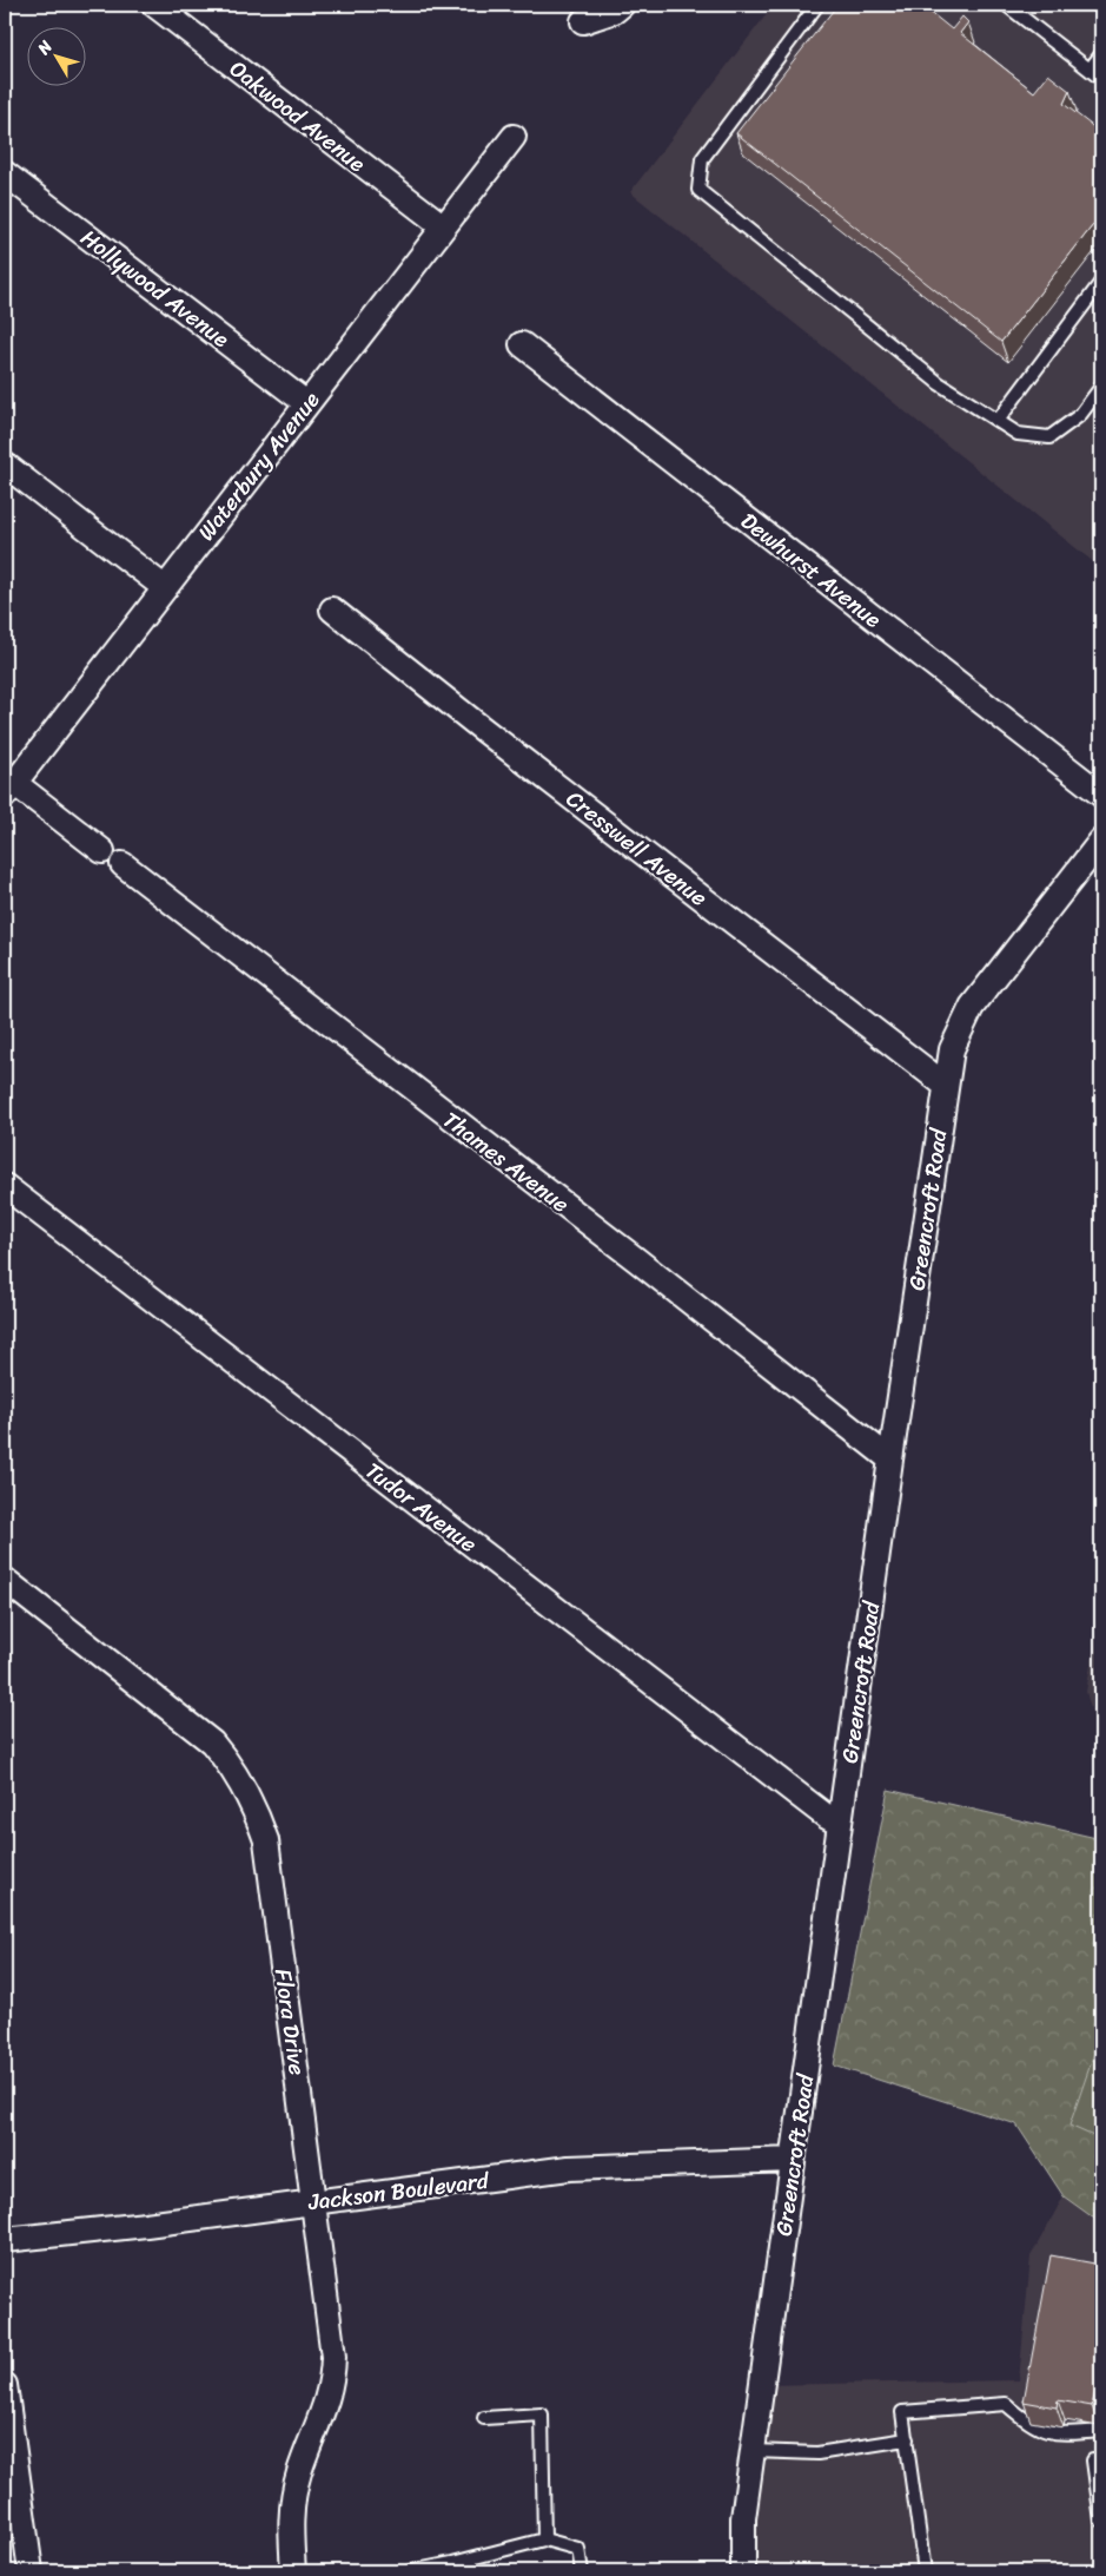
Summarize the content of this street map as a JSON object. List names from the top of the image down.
{
  "streets": {
    "street": [
      "Oakwood Avenue",
      "Hollywood Avenue",
      "Waterbury Avenue",
      "Dewhurst Avenue",
      "Cresswell Avenue",
      "Thames Avenue",
      "Greencroft Road",
      "Tudor Avenue",
      "Flora Drive",
      "Jackson Boulevard"
    ]
  },
  "crossings": [
    ["Oakwood Avenue", "Waterbury Avenue"],
    ["Hollywood Avenue", "Waterbury Avenue"],
    ["Waterbury Avenue", "Thames Avenue"],
    ["Cresswell Avenue", "Greencroft Road"],
    ["Thames Avenue", "Greencroft Road"],
    ["Greencroft Road", "Tudor Avenue"],
    ["Greencroft Road", "Jackson Boulevard"],
    ["Flora Drive", "Jackson Boulevard"]
  ],
  "north": "top left"
}
